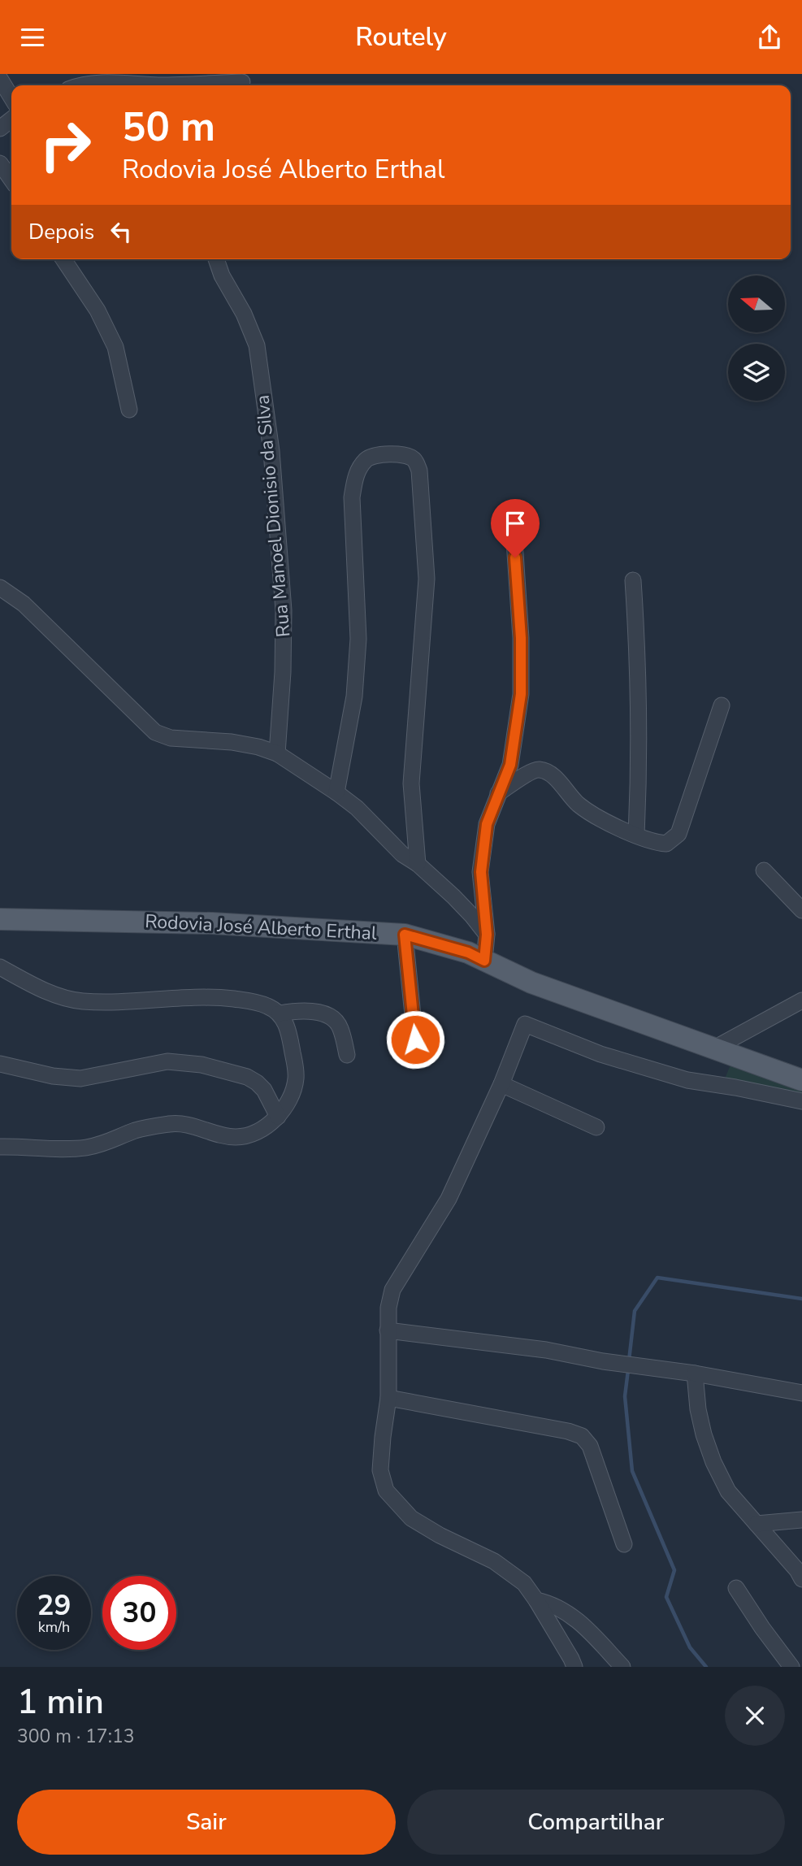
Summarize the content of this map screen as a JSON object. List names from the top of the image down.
{
  "streets": {
    "main road": ["Rodovia José Alberto Erthal"],
    "street": ["Rua Manoel Dionisio da Silva"]
  },
  "north": "left",
  "page": {
    "header": "Routely",
    "turn": ["50 m", "Rodovia José Alberto Erthal"],
    "then": "Depois",
    "speed": "29 km/h",
    "limit": "30",
    "heading": ["1 min", "300 m · 17:13"],
    "buttons": ["Sair", "Compartilhar"]
  }
}
